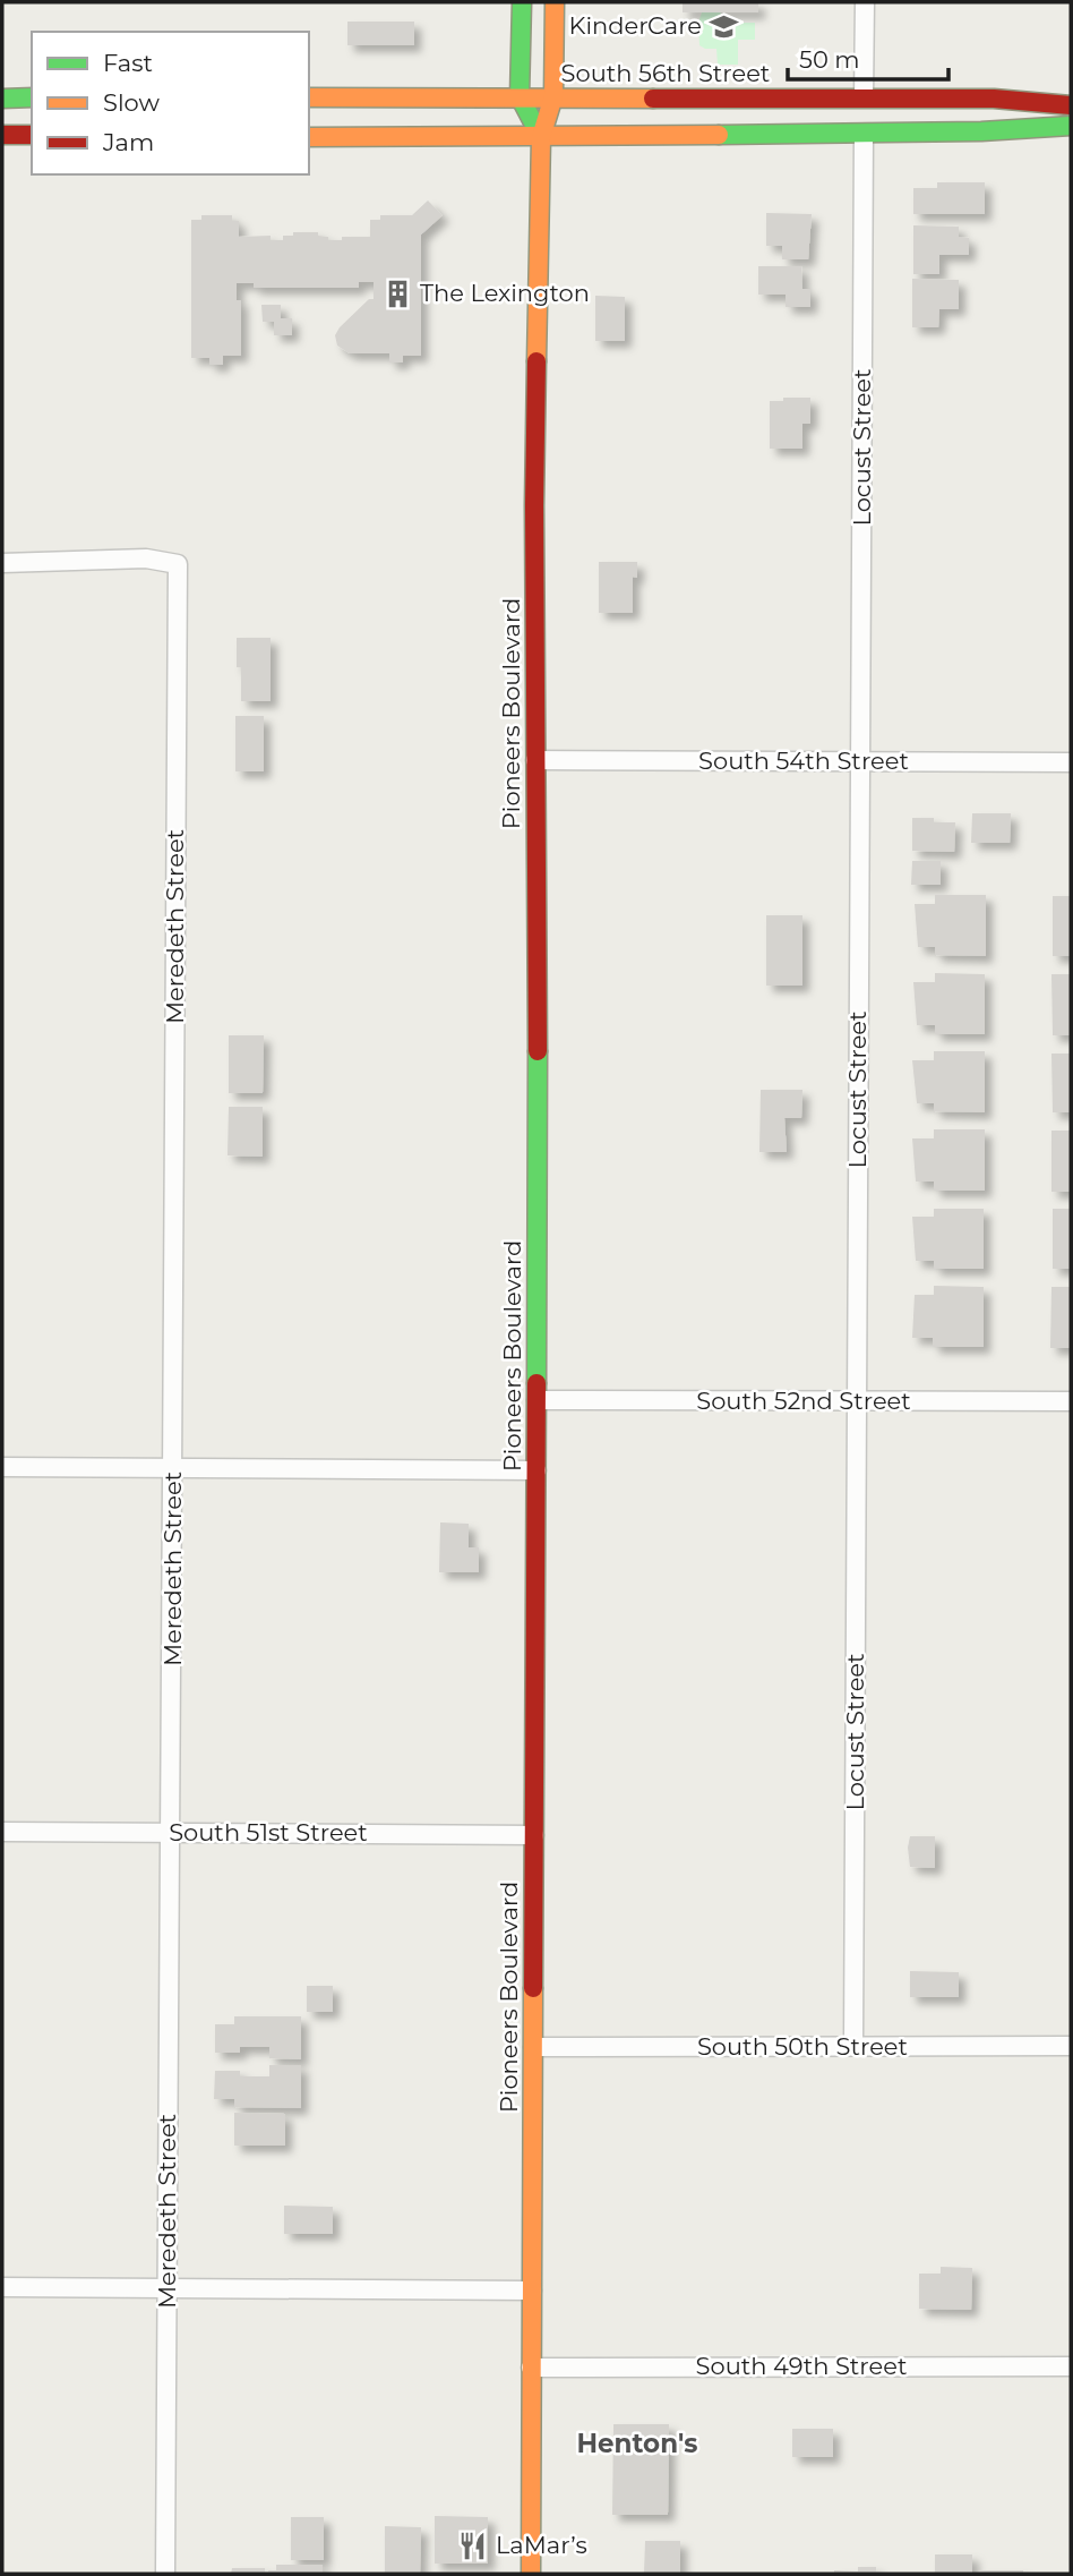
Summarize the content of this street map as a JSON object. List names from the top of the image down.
{
  "streets": {
    "main road": ["South 56th Street", "Pioneers Boulevard"],
    "street": [
      "Locust Street",
      "South 54th Street",
      "Meredeth Street",
      "South 52nd Street",
      "South 51st Street",
      "South 50th Street",
      "South 49th Street"
    ]
  },
  "crossings": [
    ["South 56th Street", "Pioneers Boulevard"],
    ["Locust Street", "South 54th Street"],
    ["Locust Street", "South 52nd Street"],
    ["Locust Street", "South 50th Street"],
    ["Pioneers Boulevard", "South 54th Street"],
    ["Pioneers Boulevard", "South 52nd Street"],
    ["Pioneers Boulevard", "South 51st Street"],
    ["Pioneers Boulevard", "South 50th Street"],
    ["Pioneers Boulevard", "South 49th Street"],
    ["Meredeth Street", "South 51st Street"]
  ],
  "districts": ["Henton's"],
  "places": {
    "school or university": ["KinderCare"],
    "building": ["The Lexington"],
    "restaurant": ["LaMar’s"]
  },
  "legend": ["Fast", "Slow", "Jam"],
  "scale_bar": "50 m"
}
